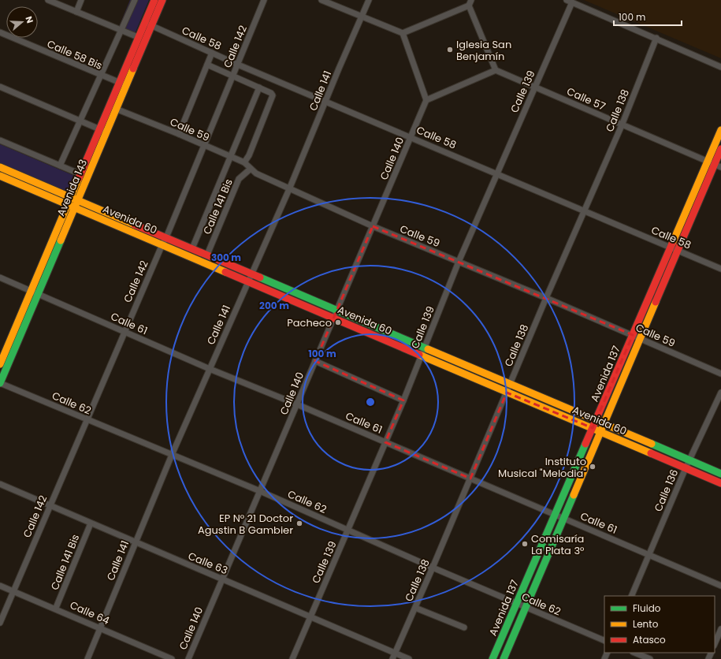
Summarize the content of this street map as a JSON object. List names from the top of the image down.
{
  "streets": {
    "main road": ["Avenida 143", "Avenida 60", "Avenida 137"],
    "street": [
      "Calle 58",
      "Calle 142",
      "Calle 58 Bis",
      "Calle 141",
      "Calle 139",
      "Calle 57",
      "Calle 138",
      "Calle 59",
      "Calle 140",
      "Calle 141 Bis",
      "Calle 61",
      "Calle 62",
      "Calle 136",
      "Calle 63",
      "Calle 64"
    ]
  },
  "crossings": [
    ["Calle 58", "Calle 142"],
    ["Calle 58", "Calle 141"],
    ["Calle 58", "Calle 139"],
    ["Calle 58", "Calle 138"],
    ["Calle 58", "Calle 140"],
    ["Calle 58", "Avenida 143"],
    ["Calle 58", "Avenida 137"],
    ["Calle 142", "Calle 59"],
    ["Calle 142", "Avenida 60"],
    ["Calle 142", "Calle 61"],
    ["Calle 142", "Calle 62"],
    ["Calle 142", "Calle 63"],
    ["Calle 142", "Calle 64"],
    ["Calle 58 Bis", "Avenida 143"],
    ["Calle 141", "Calle 59"],
    ["Calle 141", "Avenida 60"],
    ["Calle 141", "Calle 61"],
    ["Calle 141", "Calle 62"],
    ["Calle 141", "Calle 63"],
    ["Calle 141", "Calle 64"],
    ["Calle 139", "Calle 57"],
    ["Calle 139", "Calle 59"],
    ["Calle 139", "Avenida 60"],
    ["Calle 139", "Calle 61"],
    ["Calle 139", "Calle 62"],
    ["Calle 139", "Calle 63"],
    ["Calle 57", "Calle 138"],
    ["Calle 57", "Avenida 137"],
    ["Calle 138", "Calle 59"],
    ["Calle 138", "Avenida 60"],
    ["Calle 138", "Calle 61"],
    ["Calle 138", "Calle 62"],
    ["Calle 138", "Calle 63"],
    ["Calle 59", "Calle 140"],
    ["Calle 59", "Avenida 143"],
    ["Calle 59", "Calle 141 Bis"],
    ["Calle 59", "Avenida 137"],
    ["Calle 140", "Avenida 60"],
    ["Calle 140", "Calle 61"],
    ["Calle 140", "Calle 62"],
    ["Calle 140", "Calle 63"],
    ["Avenida 143", "Avenida 60"],
    ["Avenida 143", "Calle 61"],
    ["Avenida 143", "Calle 62"],
    ["Calle 141 Bis", "Avenida 60"],
    ["Calle 141 Bis", "Calle 63"],
    ["Calle 141 Bis", "Calle 64"],
    ["Avenida 60", "Avenida 137"],
    ["Avenida 60", "Calle 136"],
    ["Calle 61", "Avenida 137"],
    ["Calle 61", "Calle 136"],
    ["Avenida 137", "Calle 62"]
  ],
  "places": [
    "Iglesia San Benjamín",
    "Pacheco",
    "Instituto Musical \"Melodia\"",
    "EP N° 21 Doctor Agustin B Gambier",
    "Comisaría La Plata 3°"
  ],
  "legend": ["Fluido", "Lento", "Atasco"],
  "scale_bar": "100 m",
  "north": "right",
  "rings": ["300 m", "200 m", "100 m"]
}
